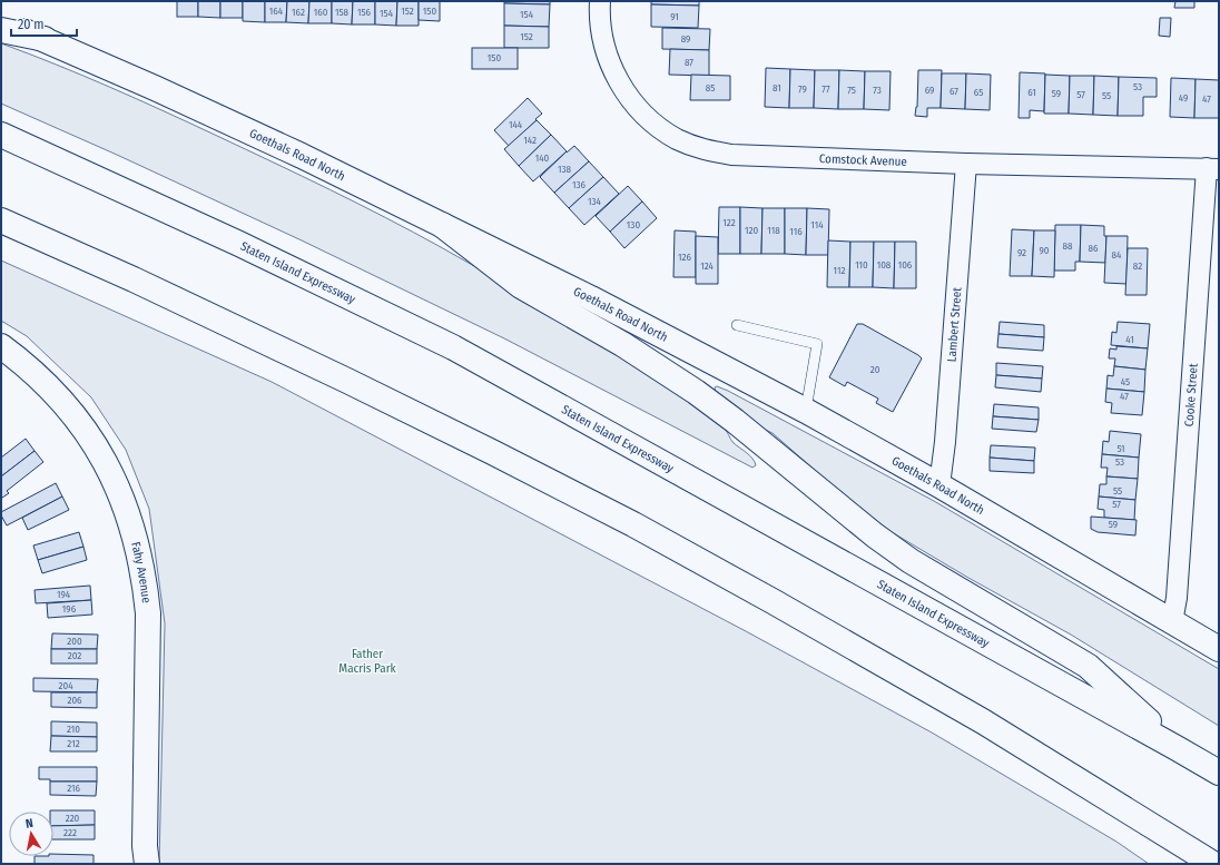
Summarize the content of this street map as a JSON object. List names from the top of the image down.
{
  "streets": {
    "main road": ["Goethals Road North", "Staten Island Expressway", "Fahy Avenue"],
    "street": ["Comstock Avenue", "Lambert Street", "Cooke Street"]
  },
  "crossings": [
    ["Goethals Road North", "Lambert Street"],
    ["Goethals Road North", "Cooke Street"],
    ["Comstock Avenue", "Lambert Street"],
    ["Comstock Avenue", "Cooke Street"]
  ],
  "parks": ["Father Macris Park"],
  "house_numbers": [
    "164",
    "152",
    "150",
    "162",
    "160",
    "158",
    "156",
    "154",
    "154",
    "91",
    "152",
    "89",
    "150",
    "87",
    "53",
    "85",
    "81",
    "79",
    "77",
    "75",
    "73",
    "69",
    "67",
    "65",
    "61",
    "59",
    "57",
    "55",
    "49",
    "47",
    "144",
    "142",
    "140",
    "138",
    "136",
    "134",
    "122",
    "130",
    "114",
    "120",
    "118",
    "116",
    "88",
    "86",
    "90",
    "92",
    "84",
    "126",
    "110",
    "108",
    "106",
    "124",
    "82",
    "112",
    "41",
    "20",
    "45",
    "47",
    "51",
    "53",
    "55",
    "57",
    "59",
    "194",
    "196",
    "200",
    "202",
    "204",
    "206",
    "210",
    "212",
    "216",
    "220",
    "222"
  ],
  "scale_bar": "20 m",
  "north": "top"
}
